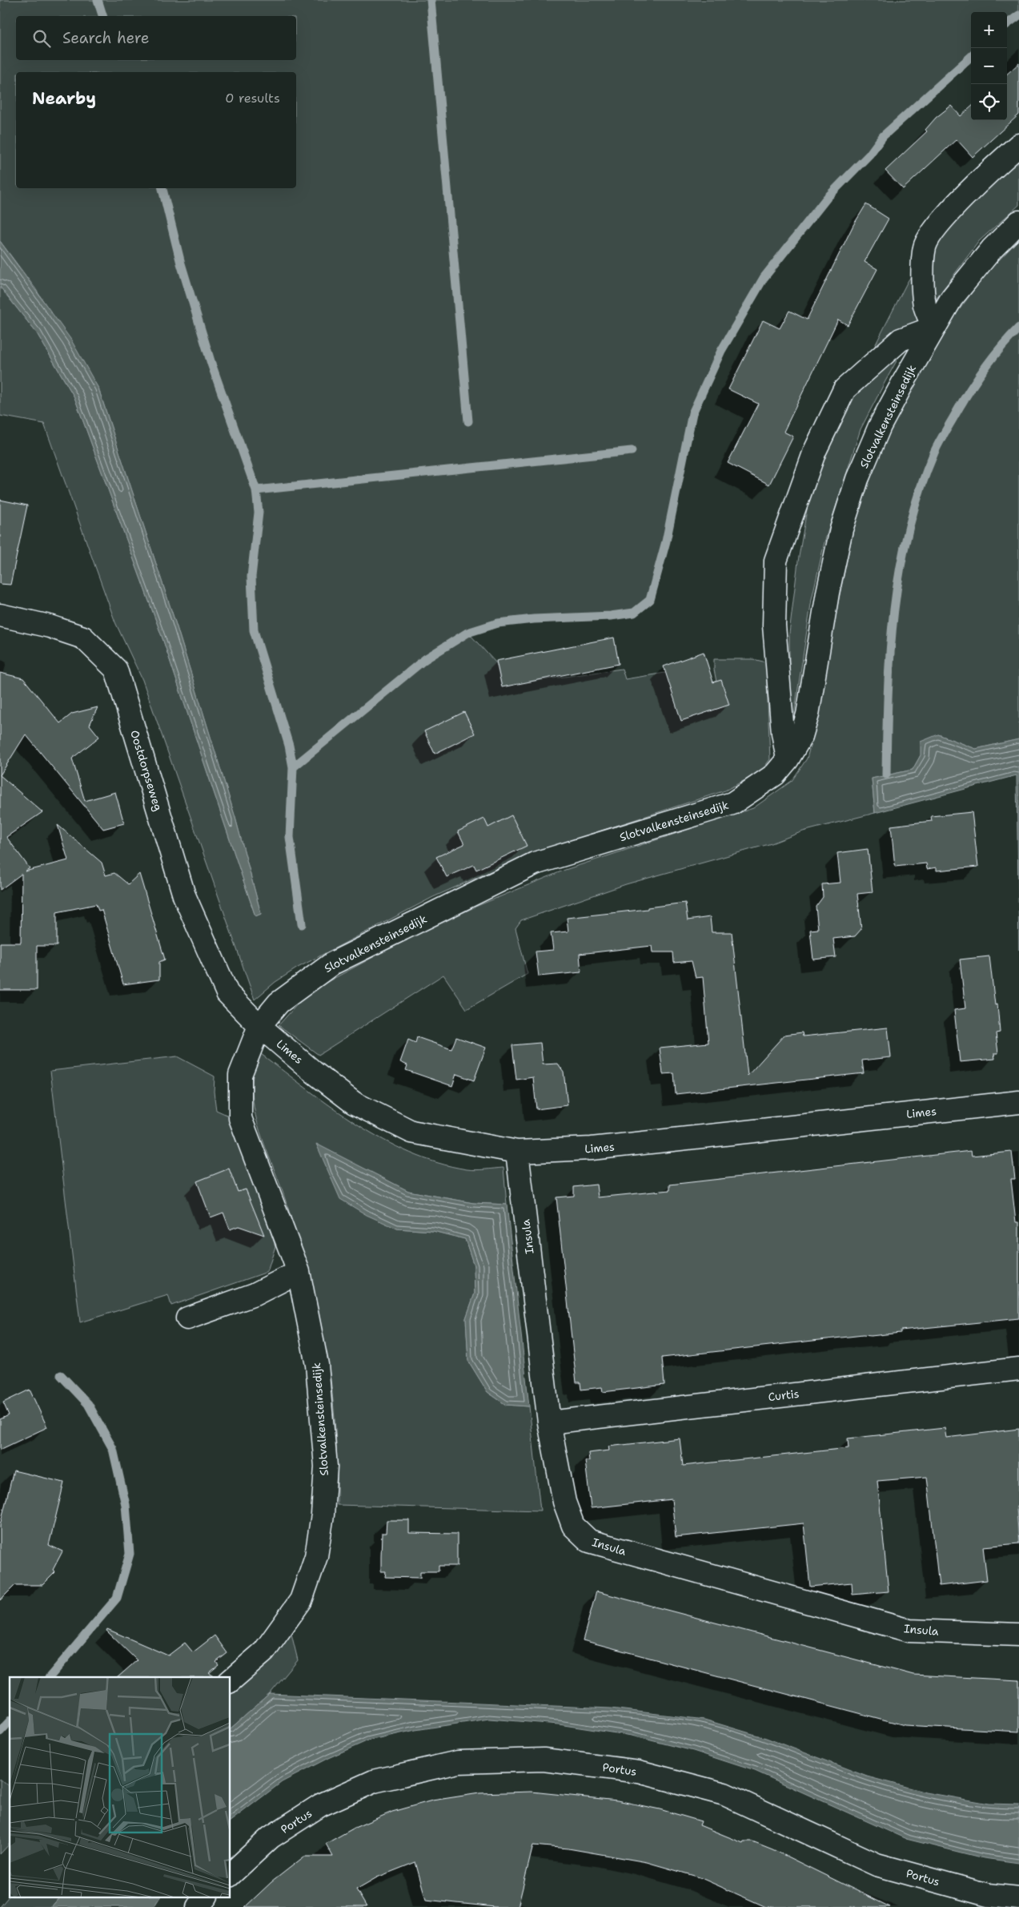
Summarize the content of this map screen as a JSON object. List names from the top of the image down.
{
  "streets": {
    "street": [
      "Slotvalkensteinsedijk",
      "Oostdorpseweg",
      "Limes",
      "Insula",
      "Curtis",
      "Portus"
    ]
  },
  "crossings": [
    ["Slotvalkensteinsedijk", "Limes"],
    ["Oostdorpseweg", "Limes"],
    ["Limes", "Insula"],
    ["Insula", "Curtis"]
  ],
  "page": {
    "map_buttons": ["+", "−"],
    "search": "Search here",
    "heading": ["Nearby", "0 results"]
  }
}
